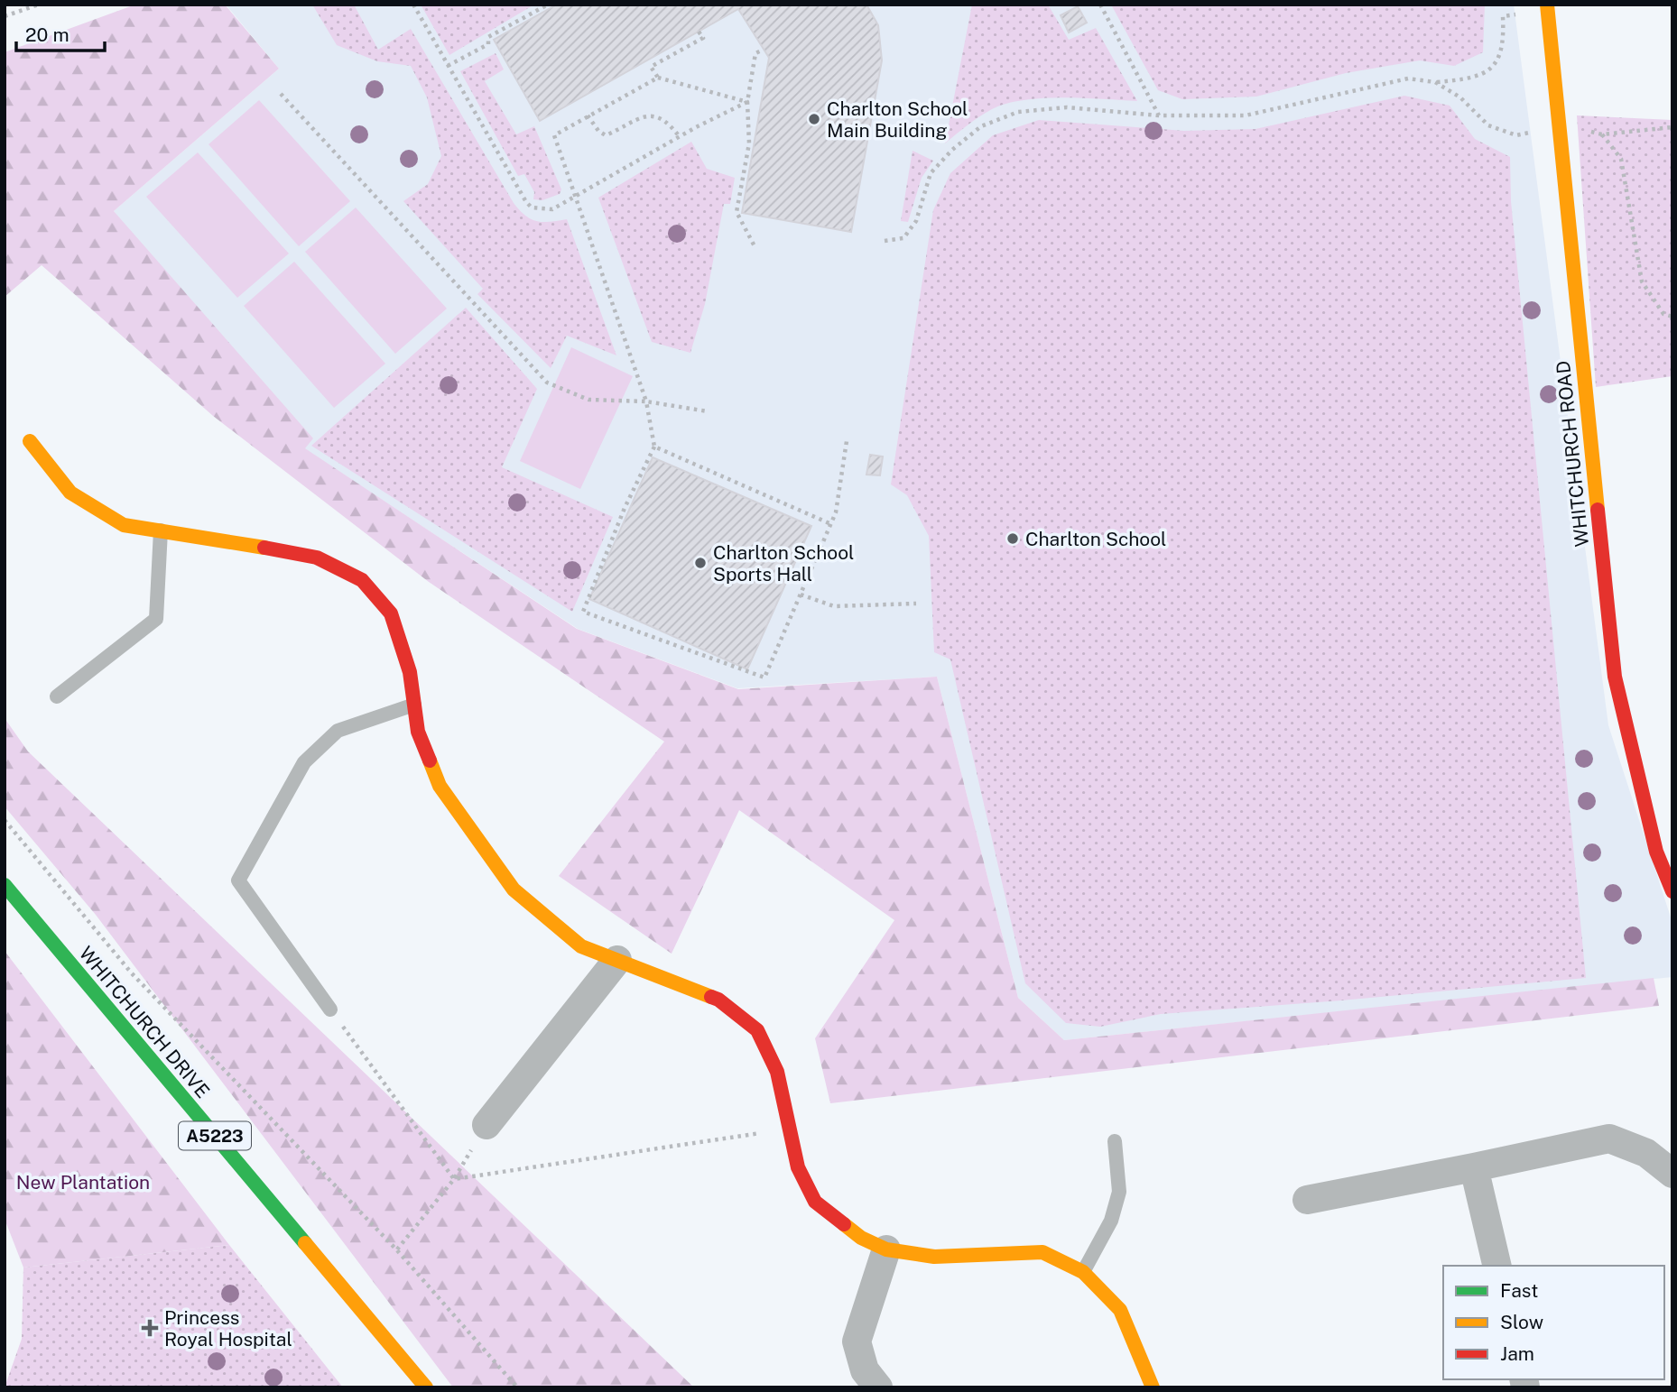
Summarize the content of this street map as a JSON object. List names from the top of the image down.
{
  "streets": {
    "street": ["WHITCHURCH ROAD", "WHITCHURCH DRIVE", "A5223"]
  },
  "parks": ["New Plantation"],
  "places": {
    "other": ["Charlton School Main Building", "Charlton School", "Charlton School Sports Hall"],
    "health": ["Princess Royal Hospital"]
  },
  "legend": ["Fast", "Slow", "Jam"],
  "scale_bar": "20 m"
}
